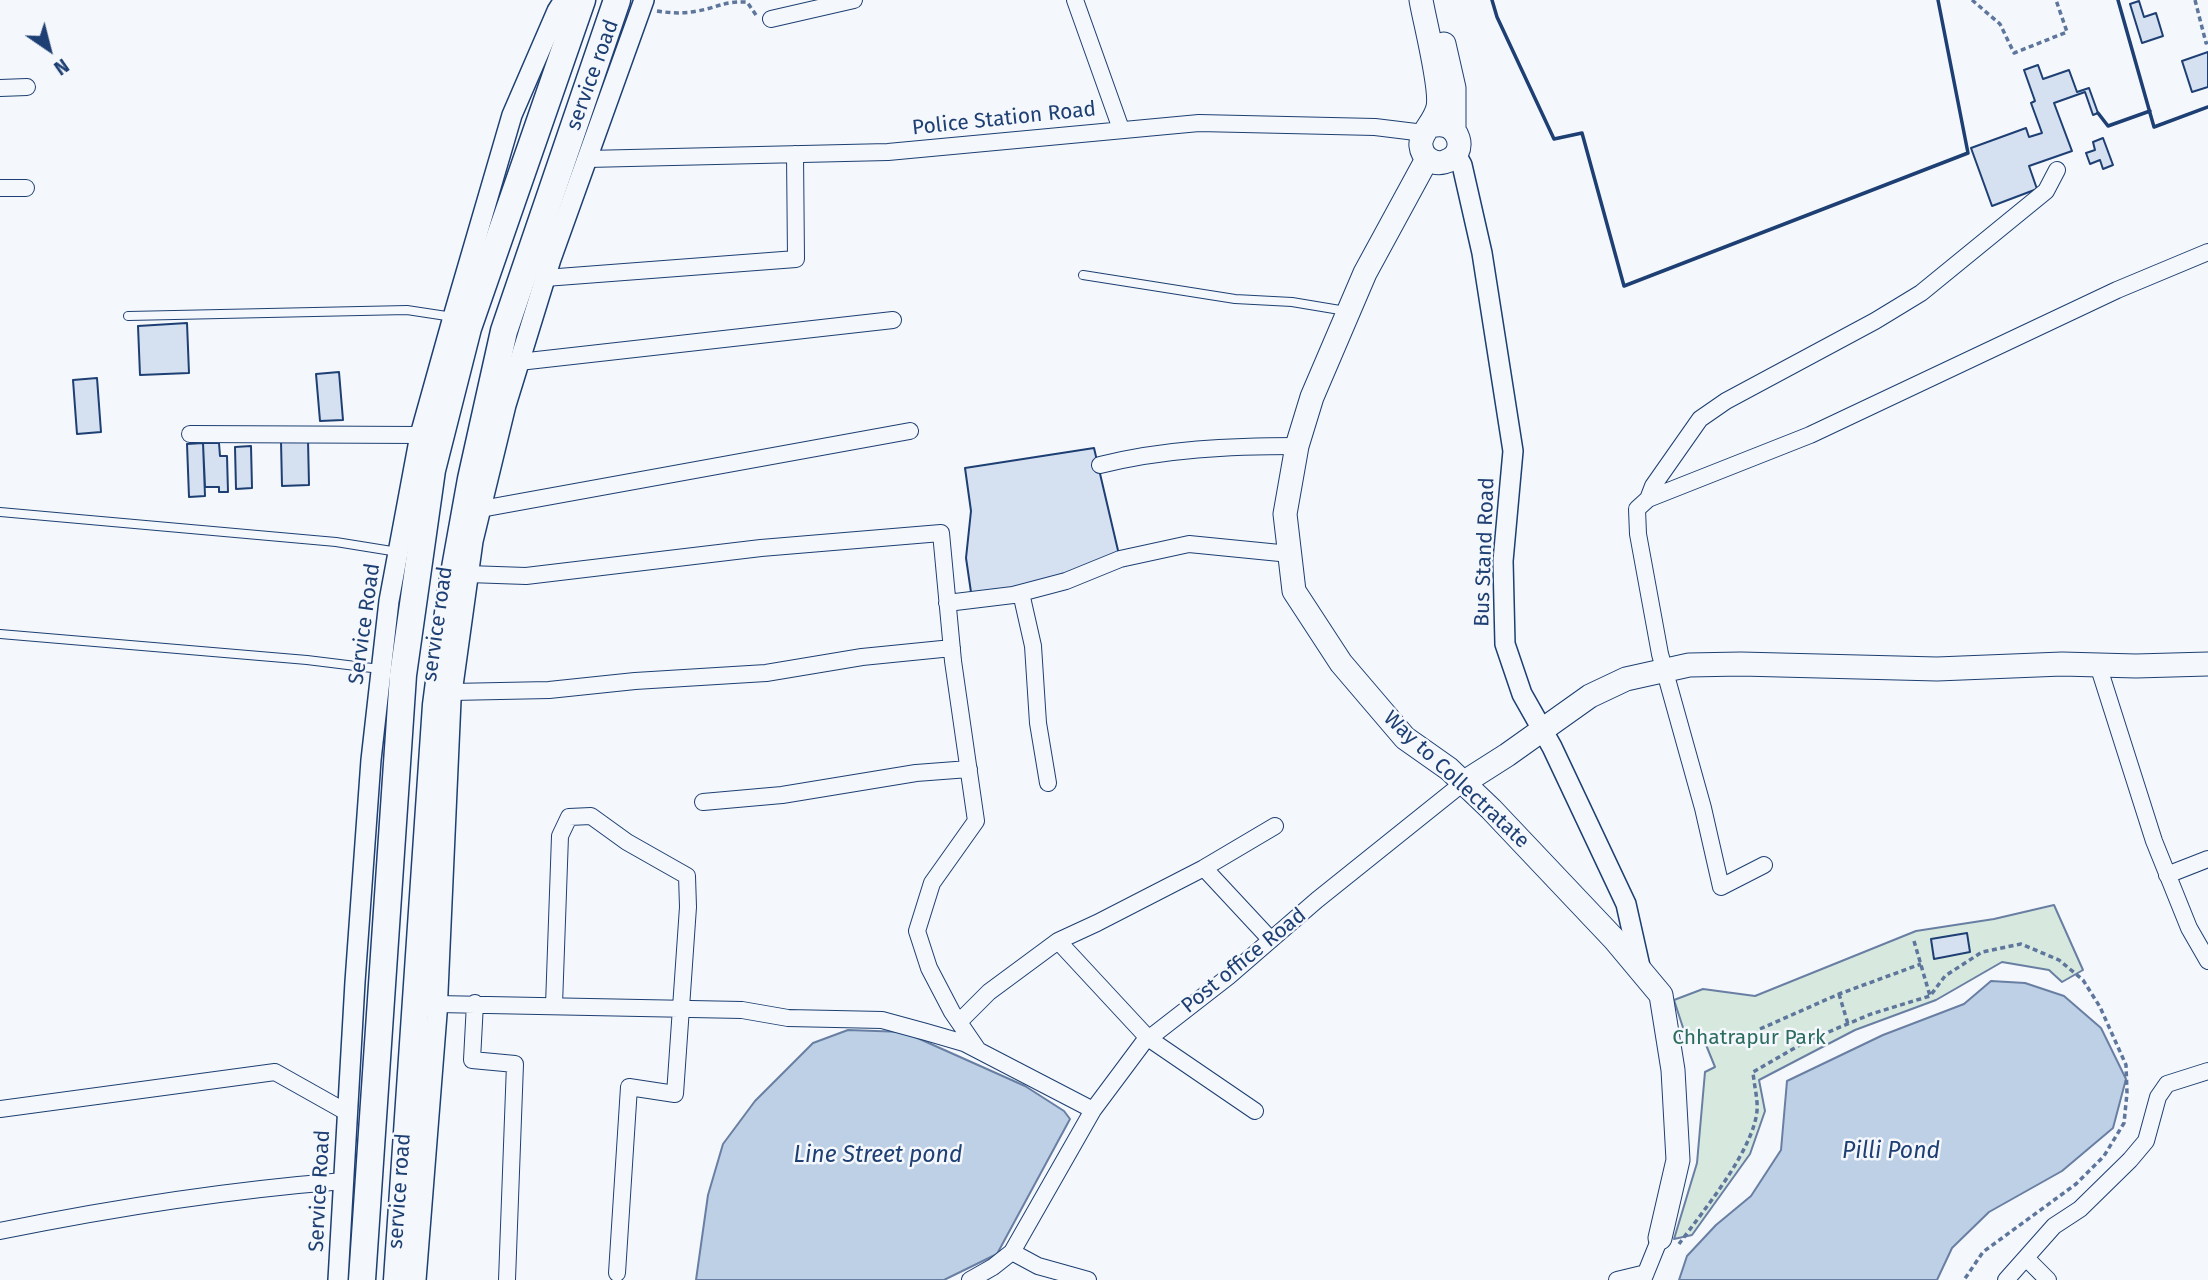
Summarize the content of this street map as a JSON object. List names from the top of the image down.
{
  "streets": {
    "main road": ["Way to Collectratate", "Post office Road"],
    "street": [
      "service road",
      "Police Station Road",
      "Bus Stand Road",
      "Service Road"
    ]
  },
  "crossings": [
    ["service road", "Police Station Road"],
    ["Police Station Road", "Bus Stand Road"],
    ["Police Station Road", "Way to Collectratate"],
    ["Bus Stand Road", "Way to Collectratate"],
    ["Bus Stand Road", "Post office Road"],
    ["Way to Collectratate", "Post office Road"]
  ],
  "water": ["Pilli Pond", "Line Street pond"],
  "parks": ["Chhatrapur Park"],
  "north": "bottom right"
}
